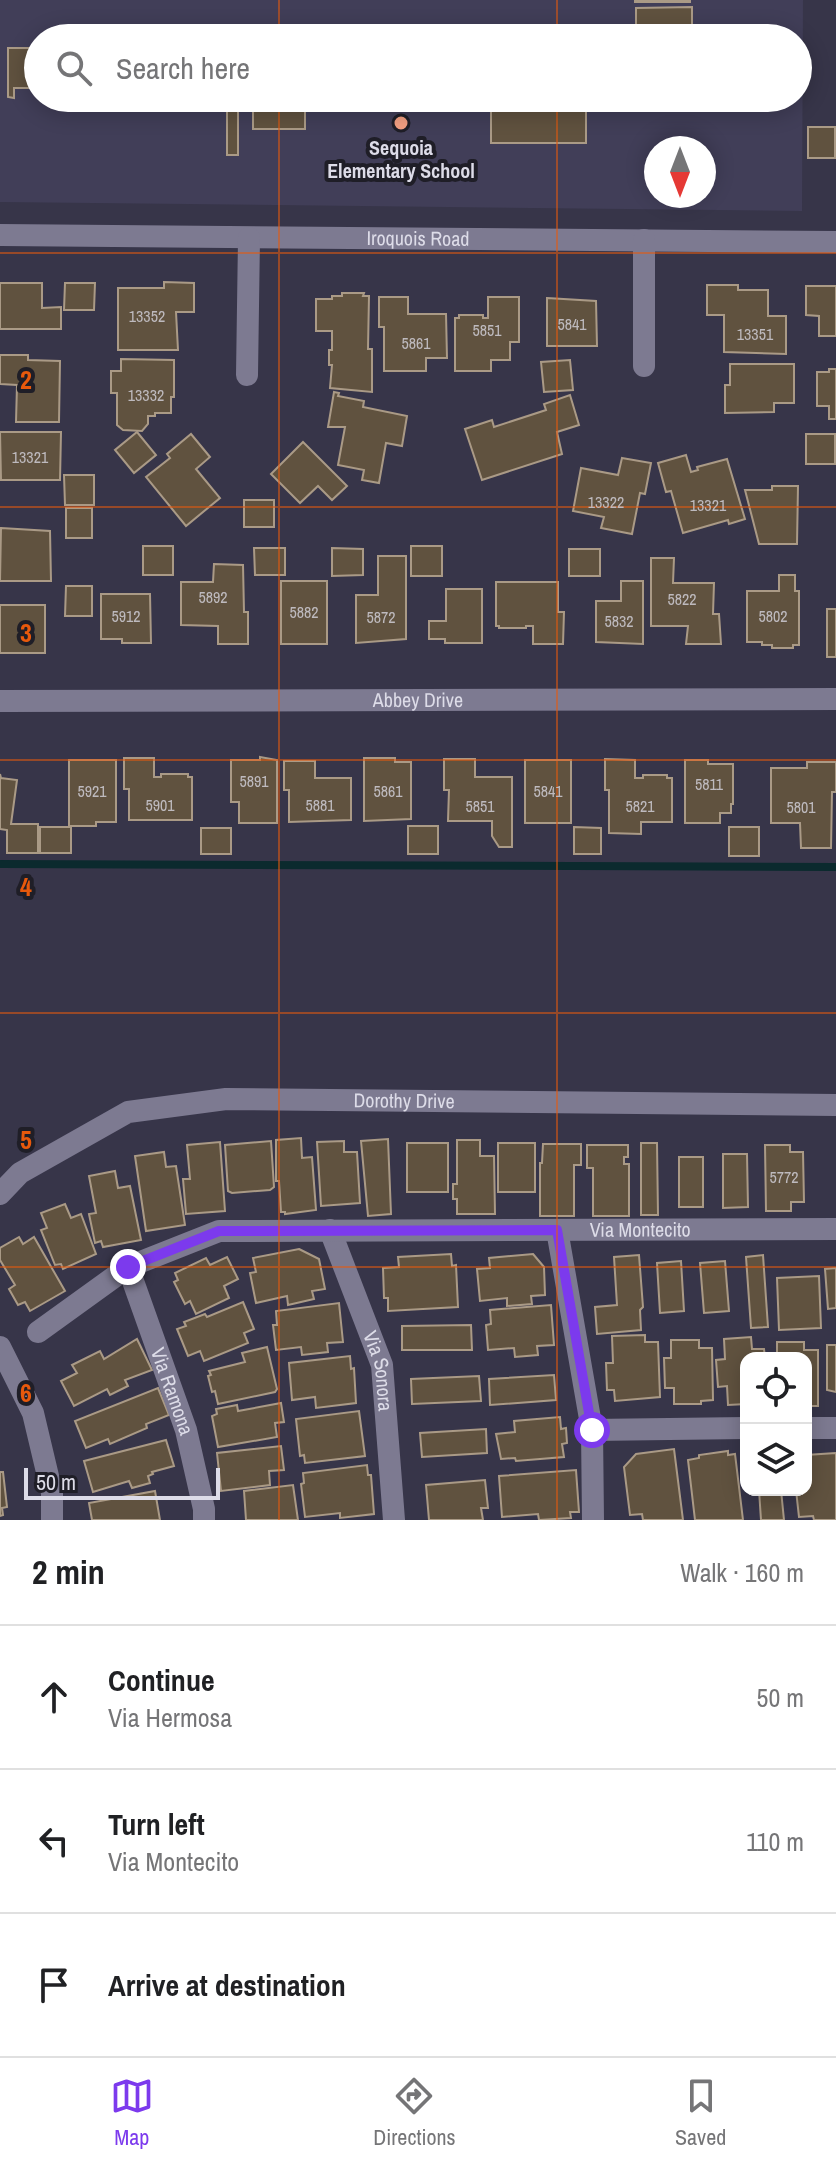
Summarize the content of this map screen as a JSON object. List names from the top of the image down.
{
  "streets": {
    "street": [
      "Iroquois Road",
      "Abbey Drive",
      "Dorothy Drive",
      "Via Montecito",
      "Via Sonora",
      "Via Ramona"
    ]
  },
  "crossings": [
    ["Via Montecito", "Via Sonora"],
    ["Via Montecito", "Via Ramona"]
  ],
  "places": ["Sequoia Elementary School"],
  "house_numbers": [
    "13352",
    "5841",
    "5851",
    "13351",
    "5861",
    "13332",
    "13321",
    "13322",
    "13321",
    "5892",
    "5822",
    "5882",
    "5912",
    "5802",
    "5872",
    "5832",
    "5891",
    "5811",
    "5921",
    "5861",
    "5841",
    "5901",
    "5881",
    "5851",
    "5821",
    "5801",
    "5772"
  ],
  "scale_bar": "50 m",
  "north": "bottom",
  "page": {
    "search": "Search here",
    "scale": "50 m",
    "heading": ["2 min", "Walk · 160 m"],
    "list": [
      ["Continue", "Via Hermosa", "50 m"],
      ["Turn left", "Via Montecito", "110 m"],
      "Arrive at destination"
    ],
    "nav": ["Map", "Directions", "Saved"]
  },
  "grid": {
    "rows": [
      "2",
      "3",
      "4",
      "5",
      "6"
    ]
  }
}
